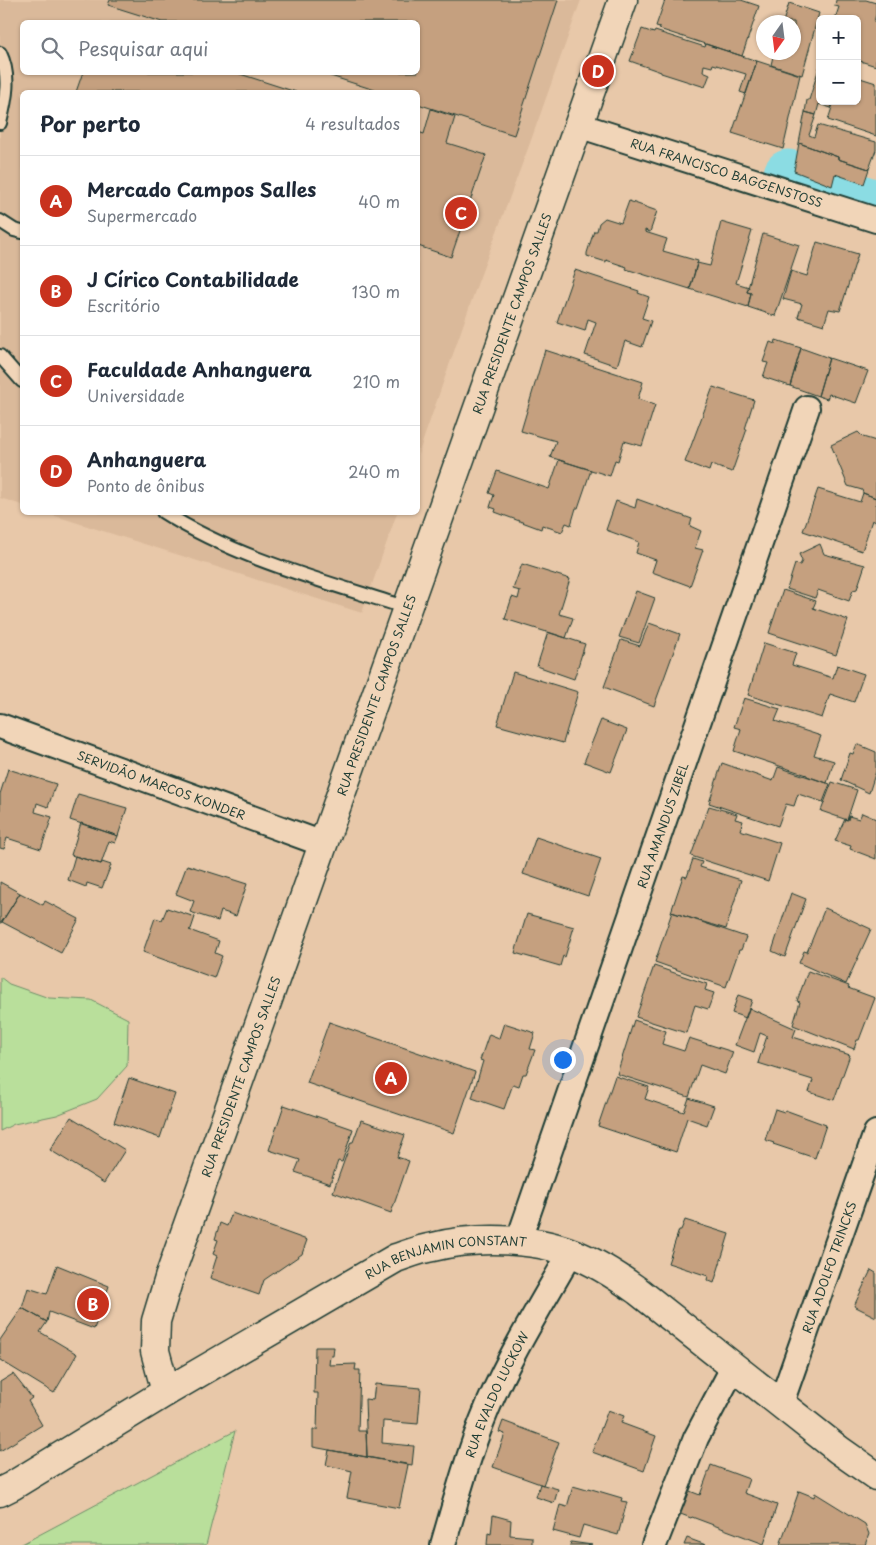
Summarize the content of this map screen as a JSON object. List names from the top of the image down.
{
  "streets": {
    "main road": ["RUA PRESIDENTE CAMPOS SALLES", "RUA BENJAMIN CONSTANT"],
    "street": [
      "RUA FRANCISCO BAGGENSTOSS",
      "SERVIDÃO MARCOS KONDER",
      "RUA AMANDUS ZIBEL",
      "RUA ADOLFO TRINCKS",
      "RUA EVALDO LUCKOW"
    ]
  },
  "crossings": [
    ["RUA FRANCISCO BAGGENSTOSS", "RUA PRESIDENTE CAMPOS SALLES"],
    ["RUA PRESIDENTE CAMPOS SALLES", "SERVIDÃO MARCOS KONDER"],
    ["RUA PRESIDENTE CAMPOS SALLES", "RUA BENJAMIN CONSTANT"],
    ["RUA AMANDUS ZIBEL", "RUA BENJAMIN CONSTANT"],
    ["RUA BENJAMIN CONSTANT", "RUA ADOLFO TRINCKS"],
    ["RUA BENJAMIN CONSTANT", "RUA EVALDO LUCKOW"]
  ],
  "north": "bottom",
  "page": {
    "map_buttons": ["+", "−"],
    "search": "Pesquisar aqui",
    "pins": [
      "D",
      "C",
      "A",
      "B"
    ],
    "heading": ["Por perto", "4 resultados"],
    "list": [
      {
        "mark": "A",
        "name": "Mercado Campos Salles",
        "note": "Supermercado",
        "value": "40 m"
      },
      {
        "mark": "B",
        "name": "J Círico Contabilidade",
        "note": "Escritório",
        "value": "130 m"
      },
      {
        "mark": "C",
        "name": "Faculdade Anhanguera",
        "note": "Universidade",
        "value": "210 m"
      },
      {
        "mark": "D",
        "name": "Anhanguera",
        "note": "Ponto de ônibus",
        "value": "240 m"
      }
    ]
  }
}
